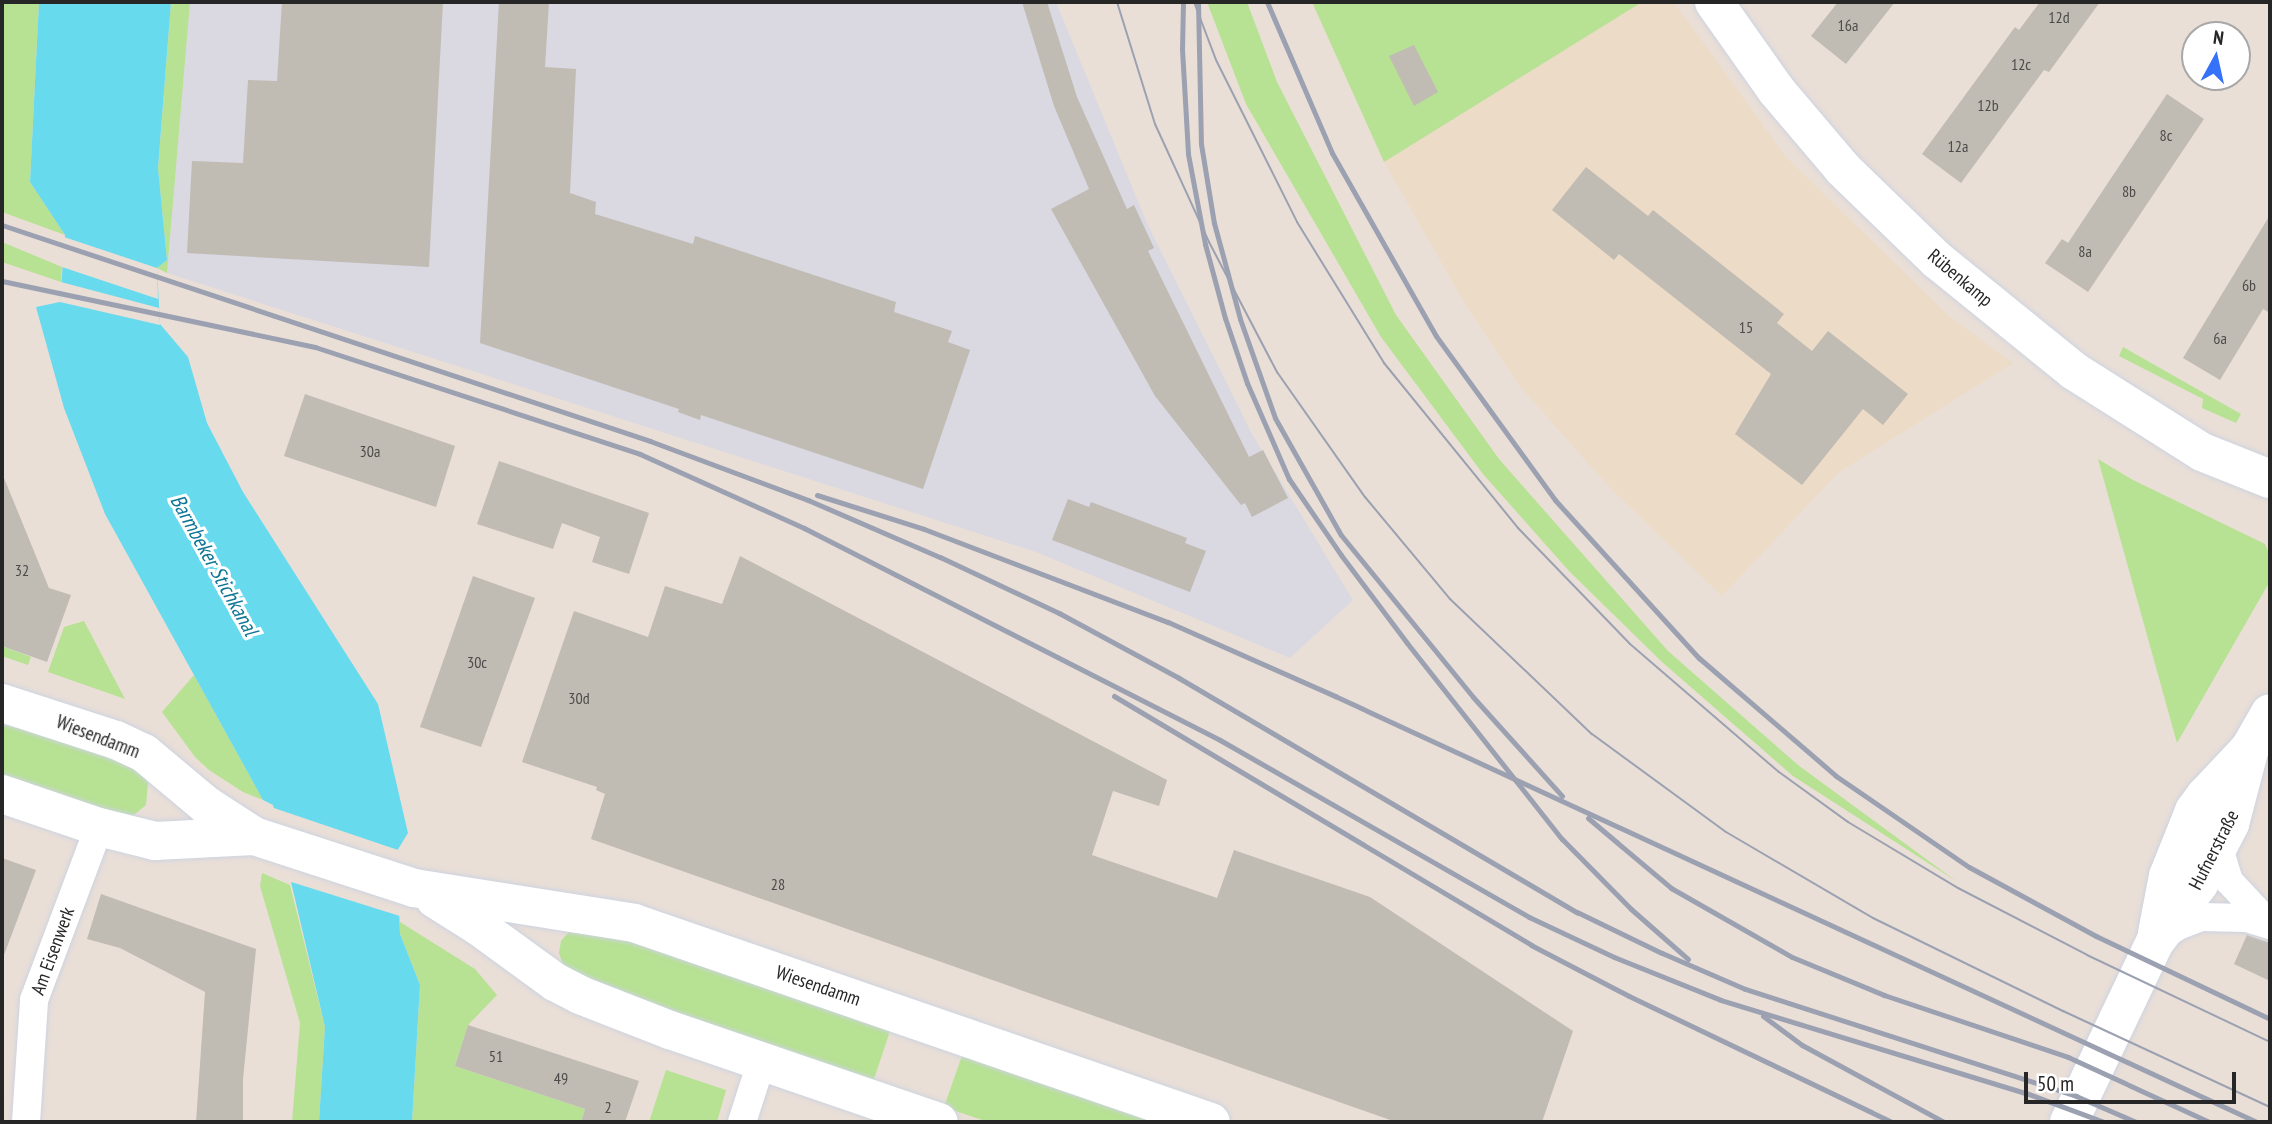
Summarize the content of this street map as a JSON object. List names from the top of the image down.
{
  "streets": {
    "street": [
      "Rübenkamp",
      "Wiesendamm",
      "Hufnerstraße",
      "Am Eisenwerk"
    ]
  },
  "crossings": [
    ["Wiesendamm", "Am Eisenwerk"]
  ],
  "water": ["Barmbeker Stichkanal"],
  "house_numbers": [
    "12d",
    "16a",
    "12c",
    "12b",
    "8c",
    "12a",
    "8b",
    "8a",
    "6b",
    "15",
    "6a",
    "30a",
    "32",
    "30c",
    "30d",
    "28",
    "51",
    "49",
    "2"
  ],
  "scale_bar": "50 m",
  "north": "top"
}
